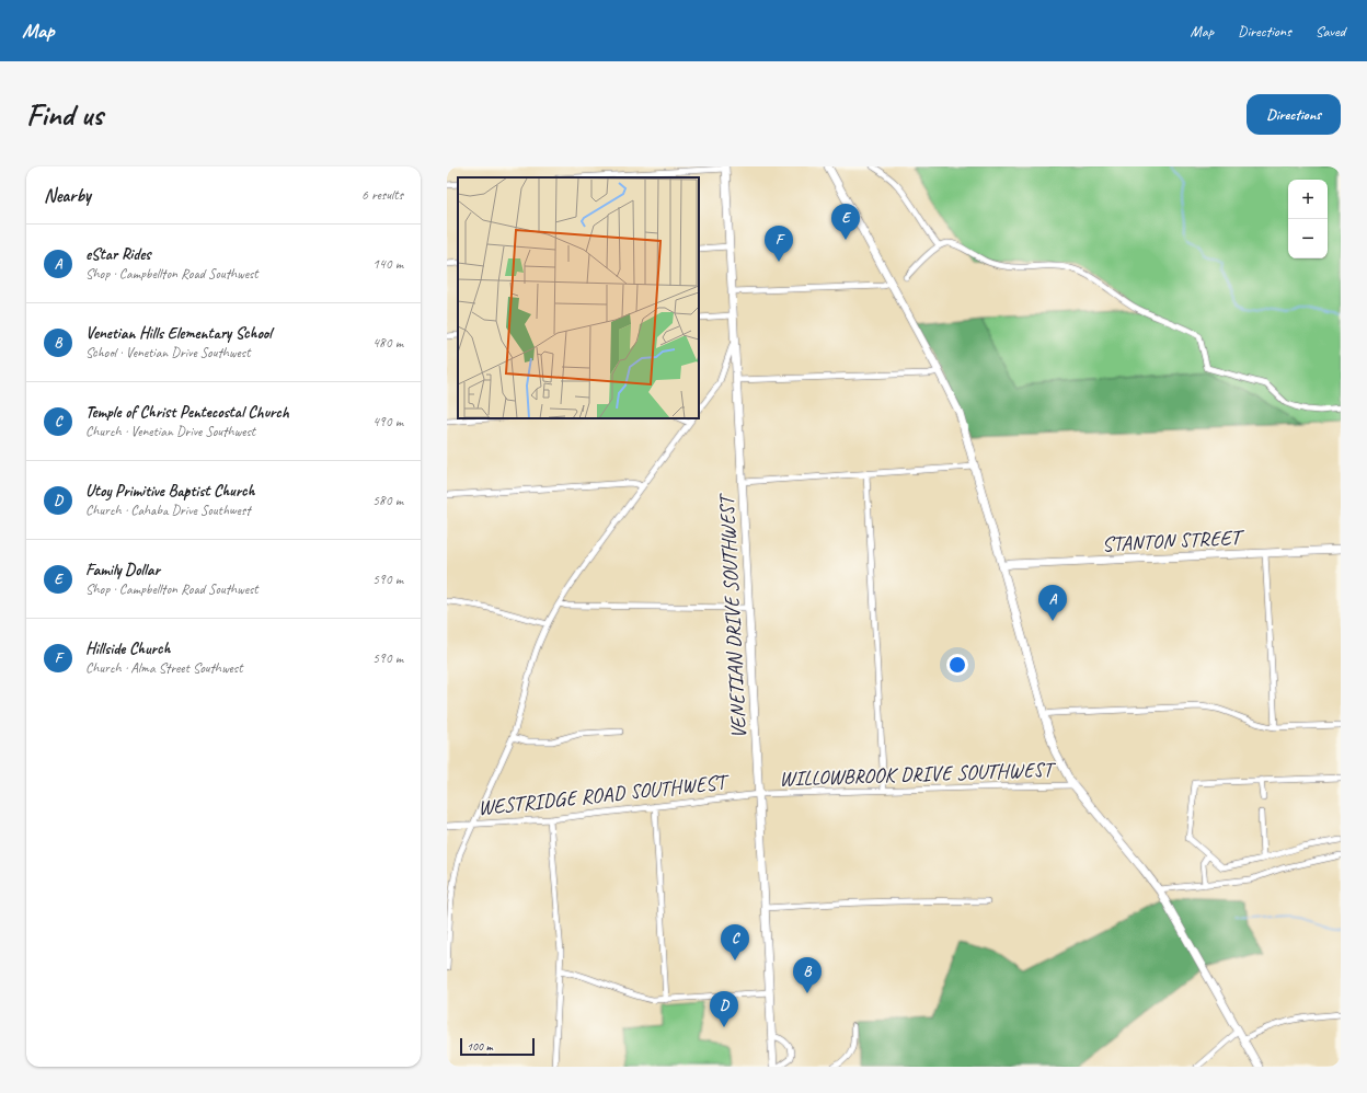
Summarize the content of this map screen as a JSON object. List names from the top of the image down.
{
  "streets": {
    "street": [
      "STANTON STREET",
      "VENETIAN DRIVE SOUTHWEST",
      "WILLOWBROOK DRIVE SOUTHWEST",
      "WESTRIDGE ROAD SOUTHWEST"
    ]
  },
  "crossings": [
    ["VENETIAN DRIVE SOUTHWEST", "WILLOWBROOK DRIVE SOUTHWEST"],
    ["VENETIAN DRIVE SOUTHWEST", "WESTRIDGE ROAD SOUTHWEST"],
    ["WILLOWBROOK DRIVE SOUTHWEST", "WESTRIDGE ROAD SOUTHWEST"]
  ],
  "scale_bar": "100 m",
  "page": {
    "header": "Map",
    "nav": ["Map", "Directions", "Saved"],
    "buttons": "Directions",
    "title": "Find us",
    "heading": ["Nearby", "6 results"],
    "map_buttons": ["+", "−"],
    "pins": [
      "E",
      "F",
      "A",
      "C",
      "B",
      "D"
    ],
    "list": [
      {
        "mark": "A",
        "name": "eStar Rides",
        "note": "Shop · Campbellton Road Southwest",
        "value": "140 m"
      },
      {
        "mark": "B",
        "name": "Venetian Hills Elementary School",
        "note": "School · Venetian Drive Southwest",
        "value": "480 m"
      },
      {
        "mark": "C",
        "name": "Temple of Christ Pentecostal Church",
        "note": "Church · Venetian Drive Southwest",
        "value": "490 m"
      },
      {
        "mark": "D",
        "name": "Utoy Primitive Baptist Church",
        "note": "Church · Cahaba Drive Southwest",
        "value": "580 m"
      },
      {
        "mark": "E",
        "name": "Family Dollar",
        "note": "Shop · Campbellton Road Southwest",
        "value": "590 m"
      },
      {
        "mark": "F",
        "name": "Hillside Church",
        "note": "Church · Alma Street Southwest",
        "value": "590 m"
      }
    ],
    "scale": "100 m"
  }
}
